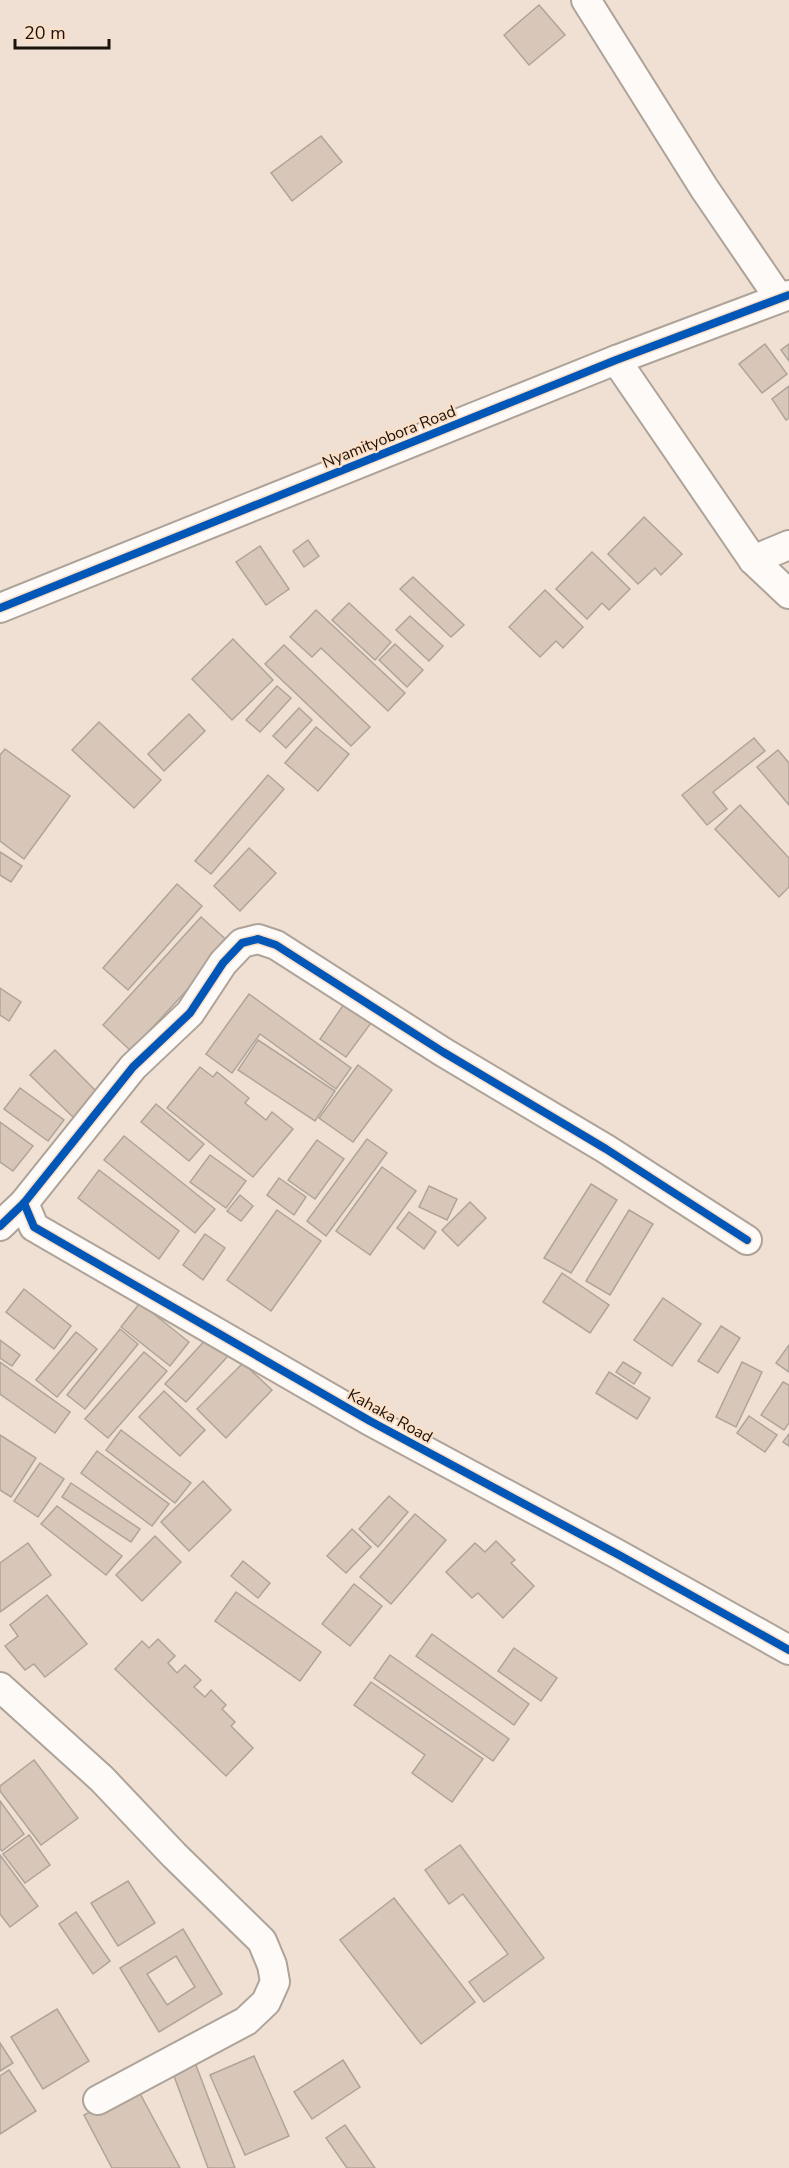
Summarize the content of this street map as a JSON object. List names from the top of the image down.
{
  "streets": {
    "street": ["Nyamityobora Road", "Kahaka Road"]
  },
  "scale_bar": "20 m"
}
